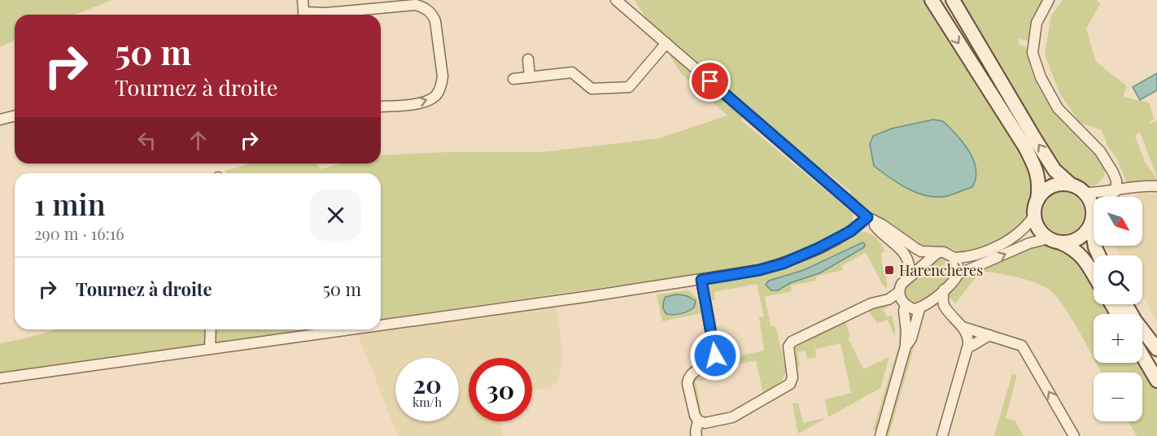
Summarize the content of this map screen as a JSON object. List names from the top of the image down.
{
  "places": {
    "transit": ["Harenchères"]
  },
  "north": "bottom right",
  "page": {
    "turn": ["50 m", "Tournez à droite"],
    "heading": ["1 min", "290 m · 16:16"],
    "map_buttons": ["+", "−"],
    "list": [
      {
        "name": "Tournez à droite",
        "value": "50 m"
      }
    ],
    "speed": "20 km/h",
    "limit": "30"
  }
}
